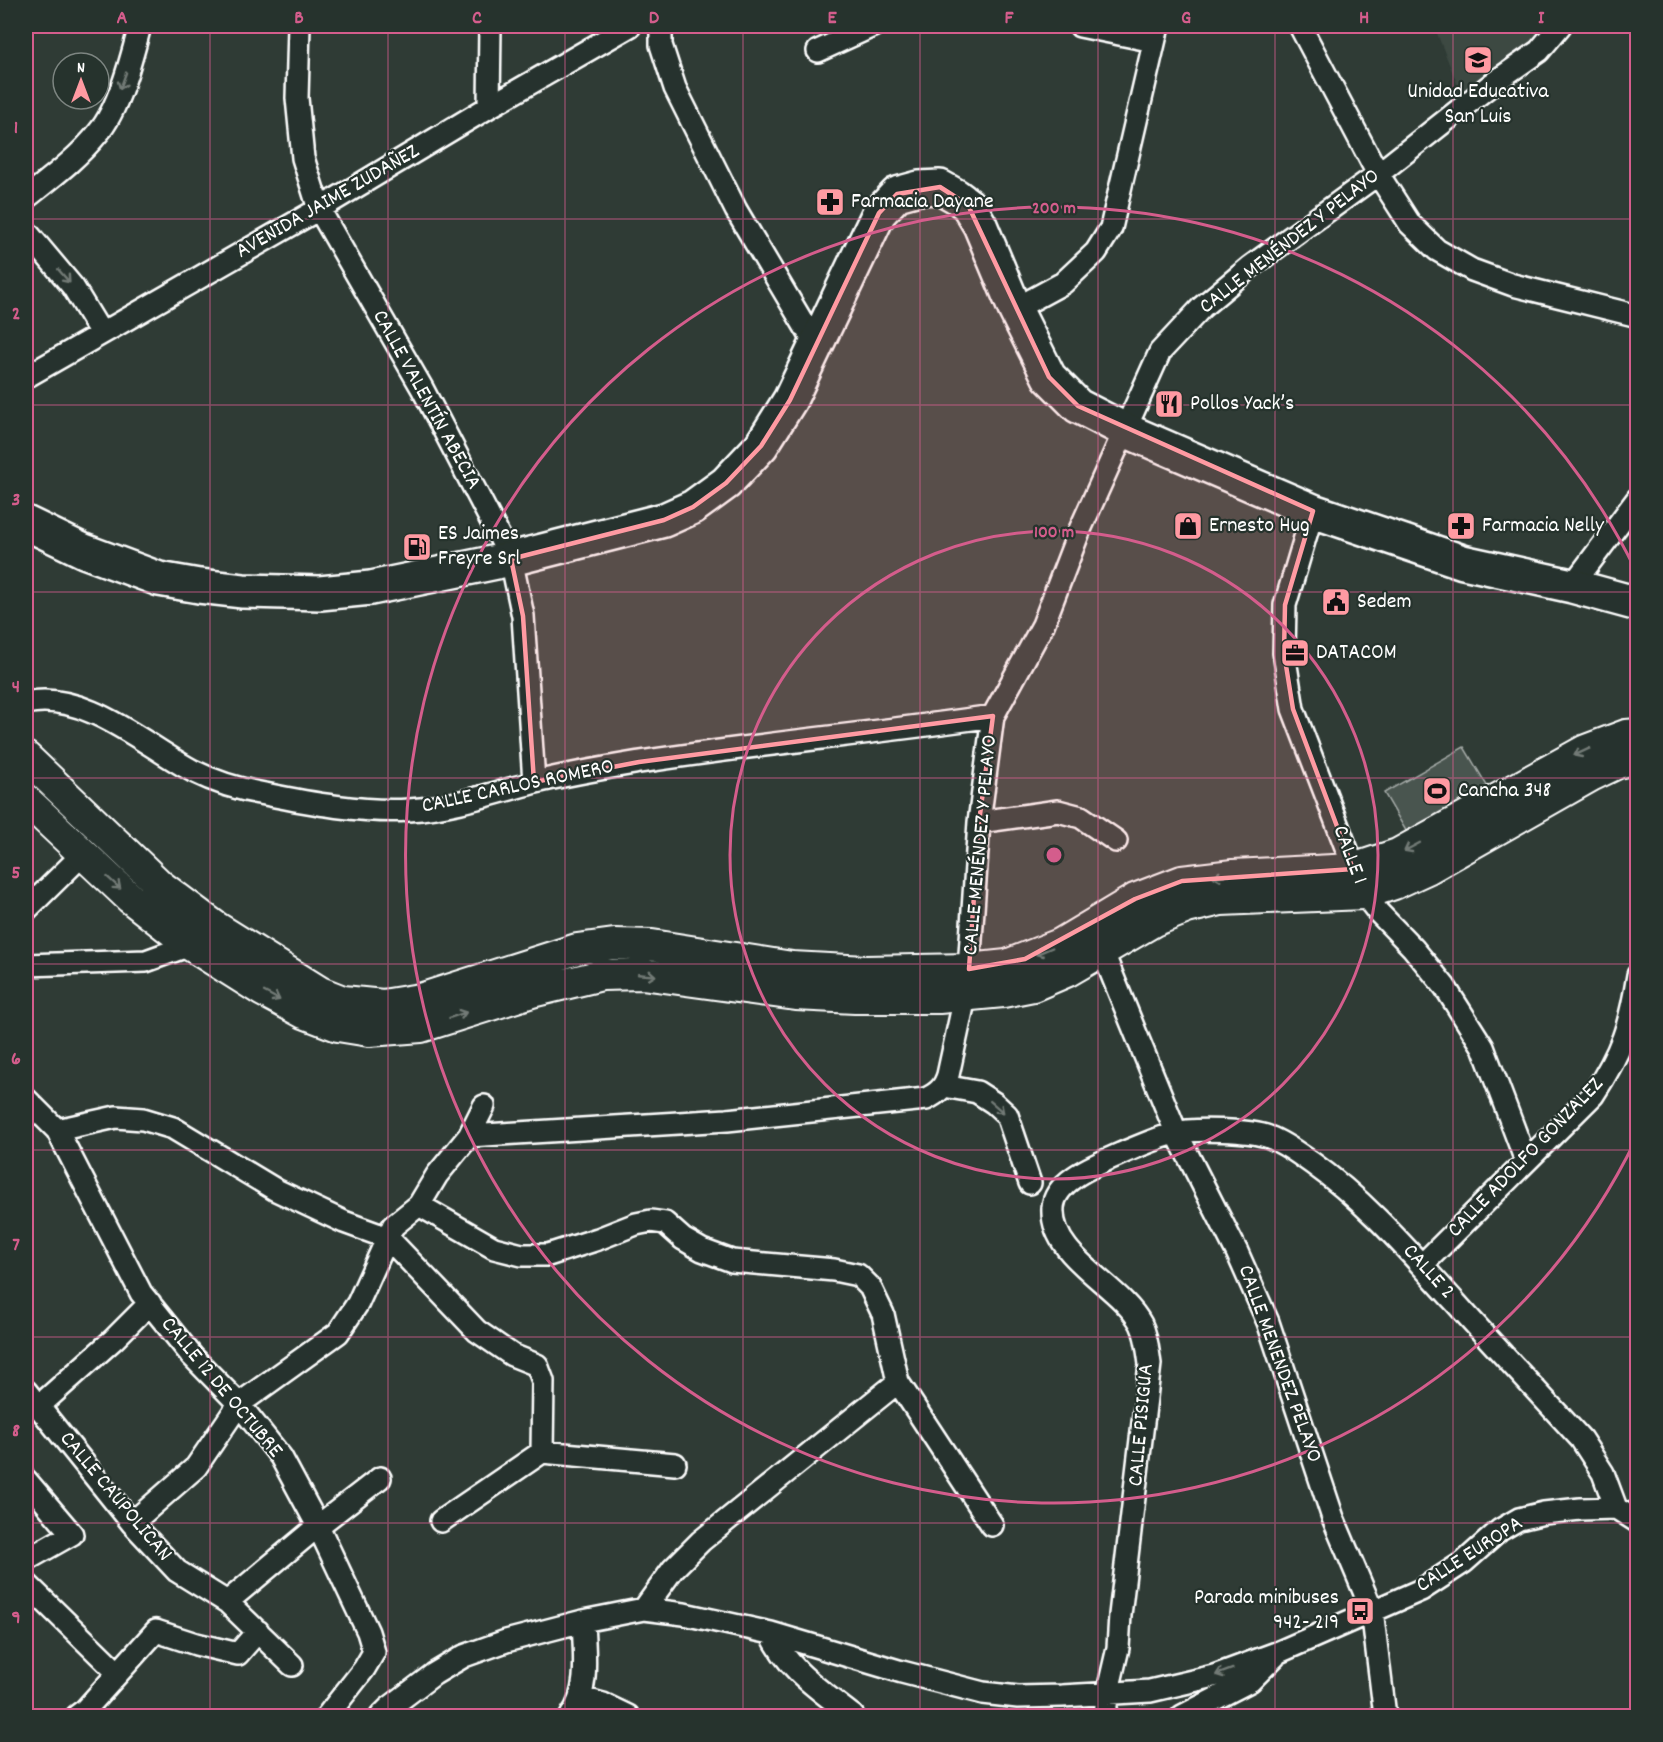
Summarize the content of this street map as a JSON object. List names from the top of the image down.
{
  "streets": {
    "street": [
      "AVENIDA JAIME ZUDAÑEZ",
      "CALLE MENÉNDEZ Y PELAYO",
      "CALLE VALENTÍN ABECIA",
      "CALLE CARLOS ROMERO",
      "CALLE 1",
      "CALLE ADOLFO GONZALEZ",
      "CALLE 2",
      "CALLE MENENDEZ PELAYO",
      "CALLE 12 DE OCTUBRE",
      "CALLE PISIGUA",
      "CALLE CAUPOLICAN",
      "CALLE EUROPA"
    ]
  },
  "crossings": [
    ["AVENIDA JAIME ZUDAÑEZ", "CALLE VALENTÍN ABECIA"],
    ["CALLE MENÉNDEZ Y PELAYO", "CALLE CARLOS ROMERO"],
    ["CALLE VALENTÍN ABECIA", "CALLE CARLOS ROMERO"],
    ["CALLE 1", "CALLE ADOLFO GONZALEZ"],
    ["CALLE ADOLFO GONZALEZ", "CALLE 2"],
    ["CALLE 2", "CALLE MENENDEZ PELAYO"],
    ["CALLE 2", "CALLE PISIGUA"],
    ["CALLE 2", "CALLE EUROPA"],
    ["CALLE MENENDEZ PELAYO", "CALLE PISIGUA"],
    ["CALLE MENENDEZ PELAYO", "CALLE EUROPA"],
    ["CALLE PISIGUA", "CALLE EUROPA"]
  ],
  "places": {
    "school or university": ["Unidad Educativa San Luis"],
    "pharmacy": ["Farmacia Dayane", "Farmacia Nelly"],
    "restaurant": ["Pollos Yack’s"],
    "shop": ["Ernesto Hug"],
    "fuel station": ["ES Jaimes Freyre Srl"],
    "public building": ["Sedem"],
    "office": ["DATACOM"],
    "sports": ["Cancha 348"],
    "bus stop": ["Parada minibuses 942- 219"]
  },
  "north": "top",
  "grid": {
    "columns": [
      "A",
      "B",
      "C",
      "D",
      "E",
      "F",
      "G",
      "H",
      "I"
    ],
    "rows": [
      "1",
      "2",
      "3",
      "4",
      "5",
      "6",
      "7",
      "8",
      "9"
    ]
  },
  "rings": ["200 m", "100 m"]
}
